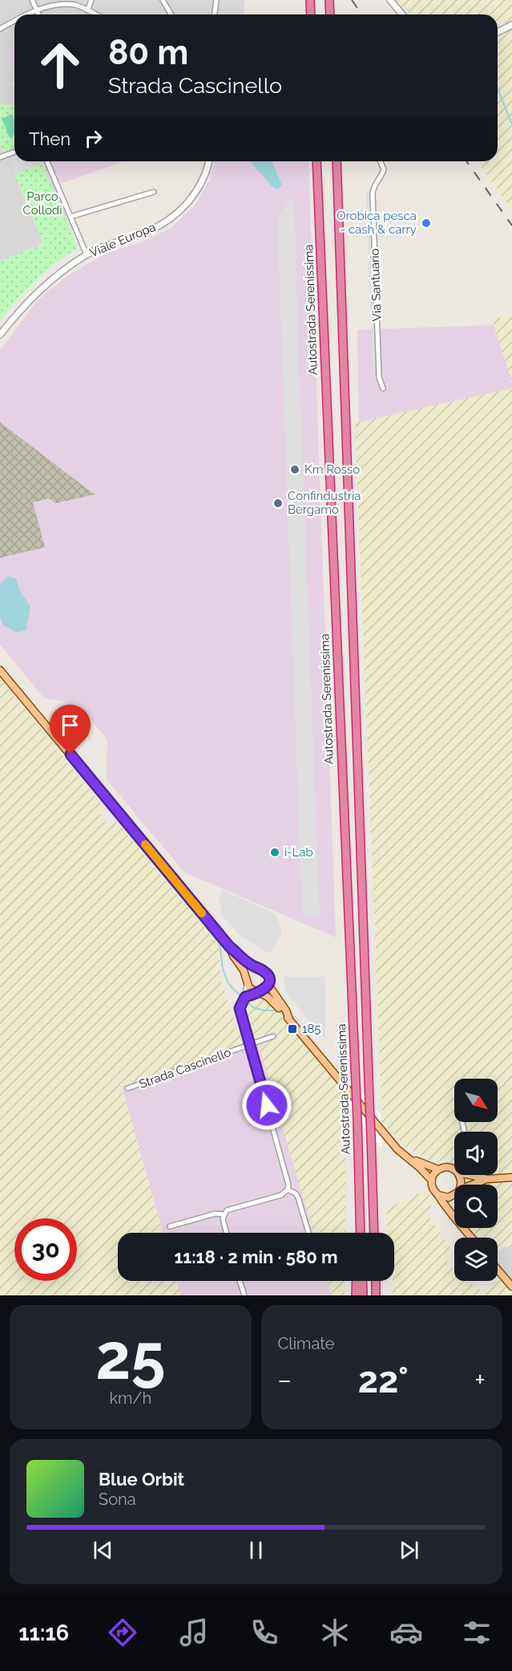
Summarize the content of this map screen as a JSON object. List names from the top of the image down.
{
  "streets": {
    "highway": ["Autostrada Serenissima"],
    "street": ["Viale Europa", "Via Santuario", "Strada Cascinello"]
  },
  "parks": ["Parco Collodi"],
  "places": {
    "other": [
      "Orobica pesca - cash & carry",
      "Km Rosso",
      "Confindustria Bergamo",
      "i-Lab"
    ],
    "transit": ["185"]
  },
  "north": "bottom right",
  "page": {
    "turn": ["80 m", "Strada Cascinello"],
    "then": "Then",
    "limit": "30",
    "trip": "11:18 · 2 min · 580 m",
    "tile": [
      ["25", "km/h"],
      "Climate"
    ],
    "heat": ["−", "22°", "+"],
    "song": ["Blue Orbit", "Sona"],
    "tabs": "11:16"
  }
}
